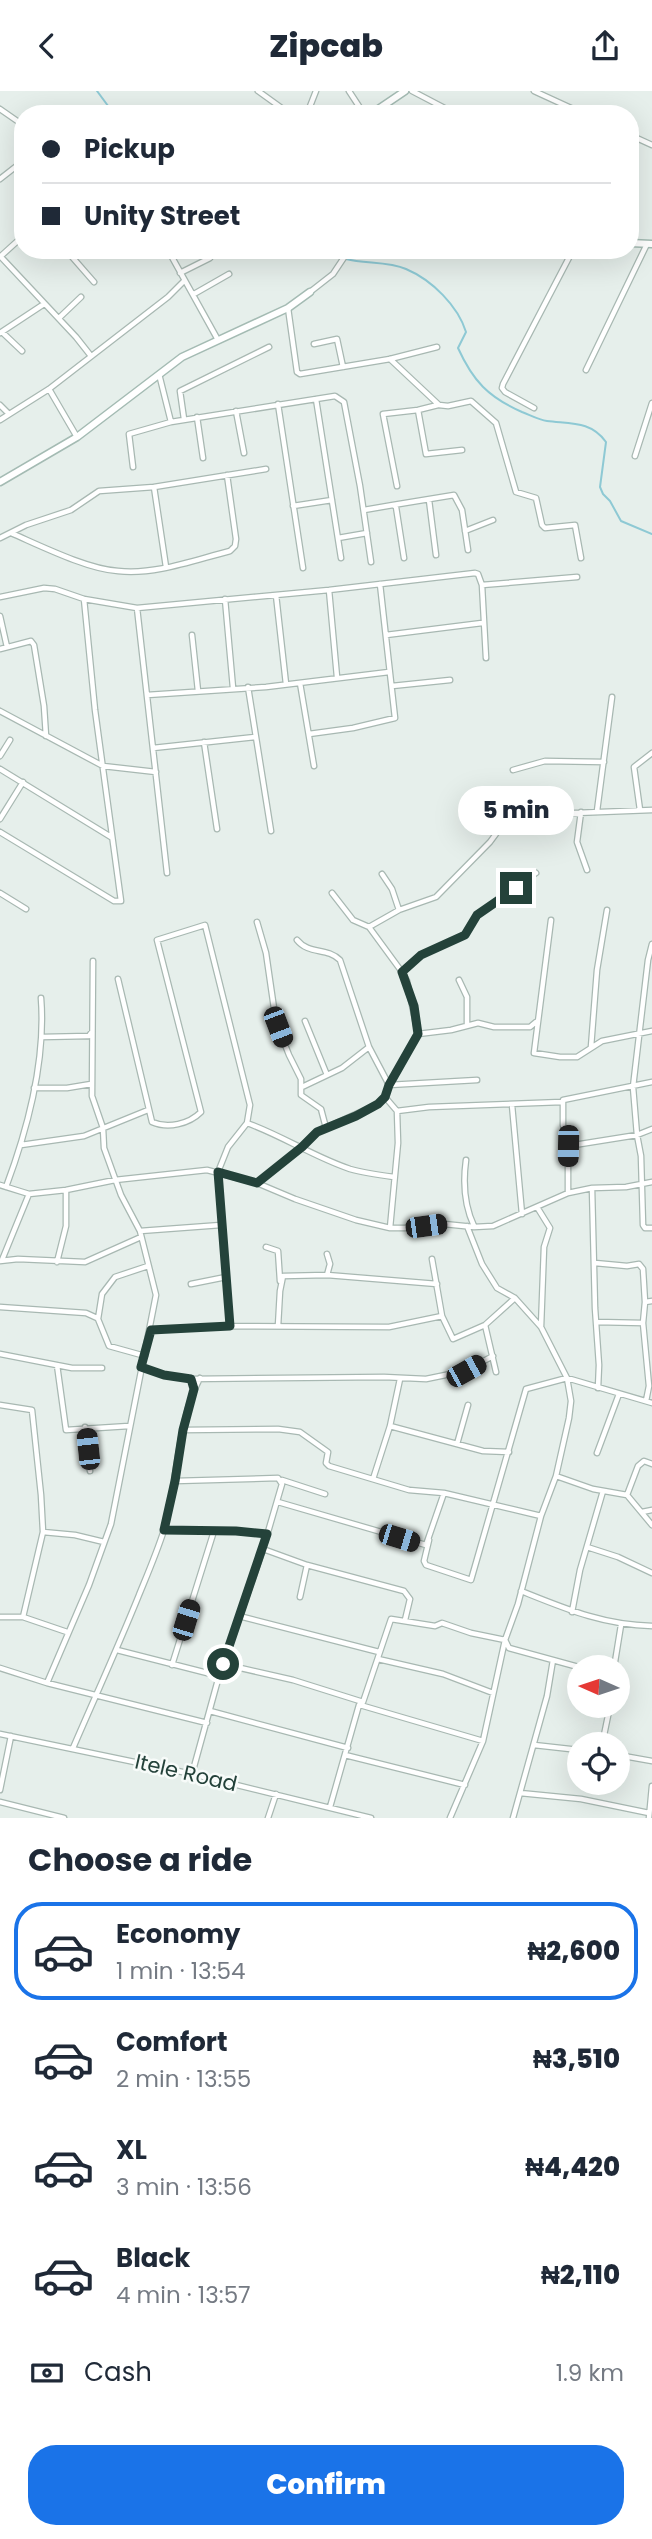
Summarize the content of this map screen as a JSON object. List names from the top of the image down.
{
  "streets": {
    "street": ["Itele Road"]
  },
  "north": "left",
  "page": {
    "header": "Zipcab",
    "banner": ["Pickup", "Unity Street"],
    "bubble": "5 min",
    "heading": "Choose a ride",
    "list": [
      {
        "name": "Economy",
        "note": "1 min · 13:54",
        "value": "₦2,600"
      },
      {
        "name": "Comfort",
        "note": "2 min · 13:55",
        "value": "₦3,510"
      },
      {
        "name": "XL",
        "note": "3 min · 13:56",
        "value": "₦4,420"
      },
      {
        "name": "Black",
        "note": "4 min · 13:57",
        "value": "₦2,110"
      }
    ],
    "pay": ["Cash", "1.9 km"],
    "buttons": "Confirm"
  }
}
